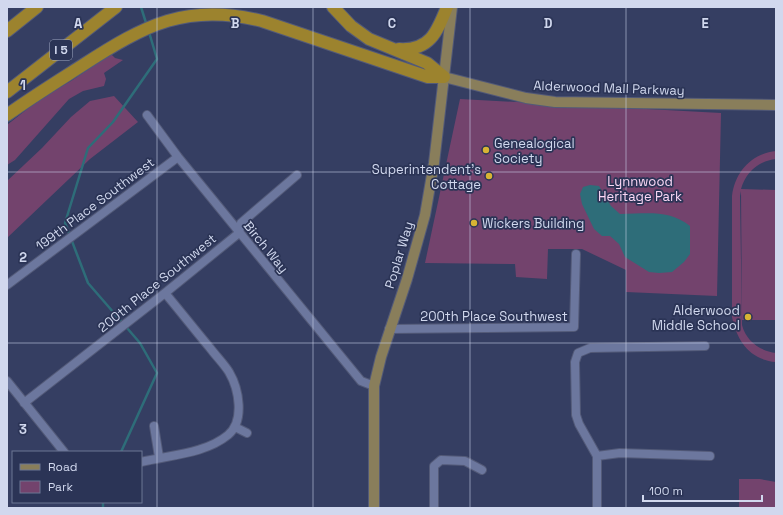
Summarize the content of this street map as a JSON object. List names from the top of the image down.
{
  "streets": {
    "highway": ["I 5"],
    "main road": ["Alderwood Mall Parkway", "Poplar Way"],
    "street": ["199th Place Southwest", "Birch Way", "200th Place Southwest"]
  },
  "crossings": [
    ["Alderwood Mall Parkway", "Poplar Way"],
    ["199th Place Southwest", "Birch Way"],
    ["Birch Way", "Poplar Way"],
    ["Birch Way", "200th Place Southwest"],
    ["Poplar Way", "200th Place Southwest"]
  ],
  "parks": ["Lynnwood Heritage Park"],
  "places": [
    "Genealogical Society",
    "Superintendent's Cottage",
    "Wickers Building",
    "Alderwood Middle School"
  ],
  "legend": ["Road", "Park"],
  "scale_bar": "100 m",
  "grid": {
    "columns": [
      "A",
      "B",
      "C",
      "D",
      "E"
    ],
    "rows": ["1", "2", "3"]
  }
}
